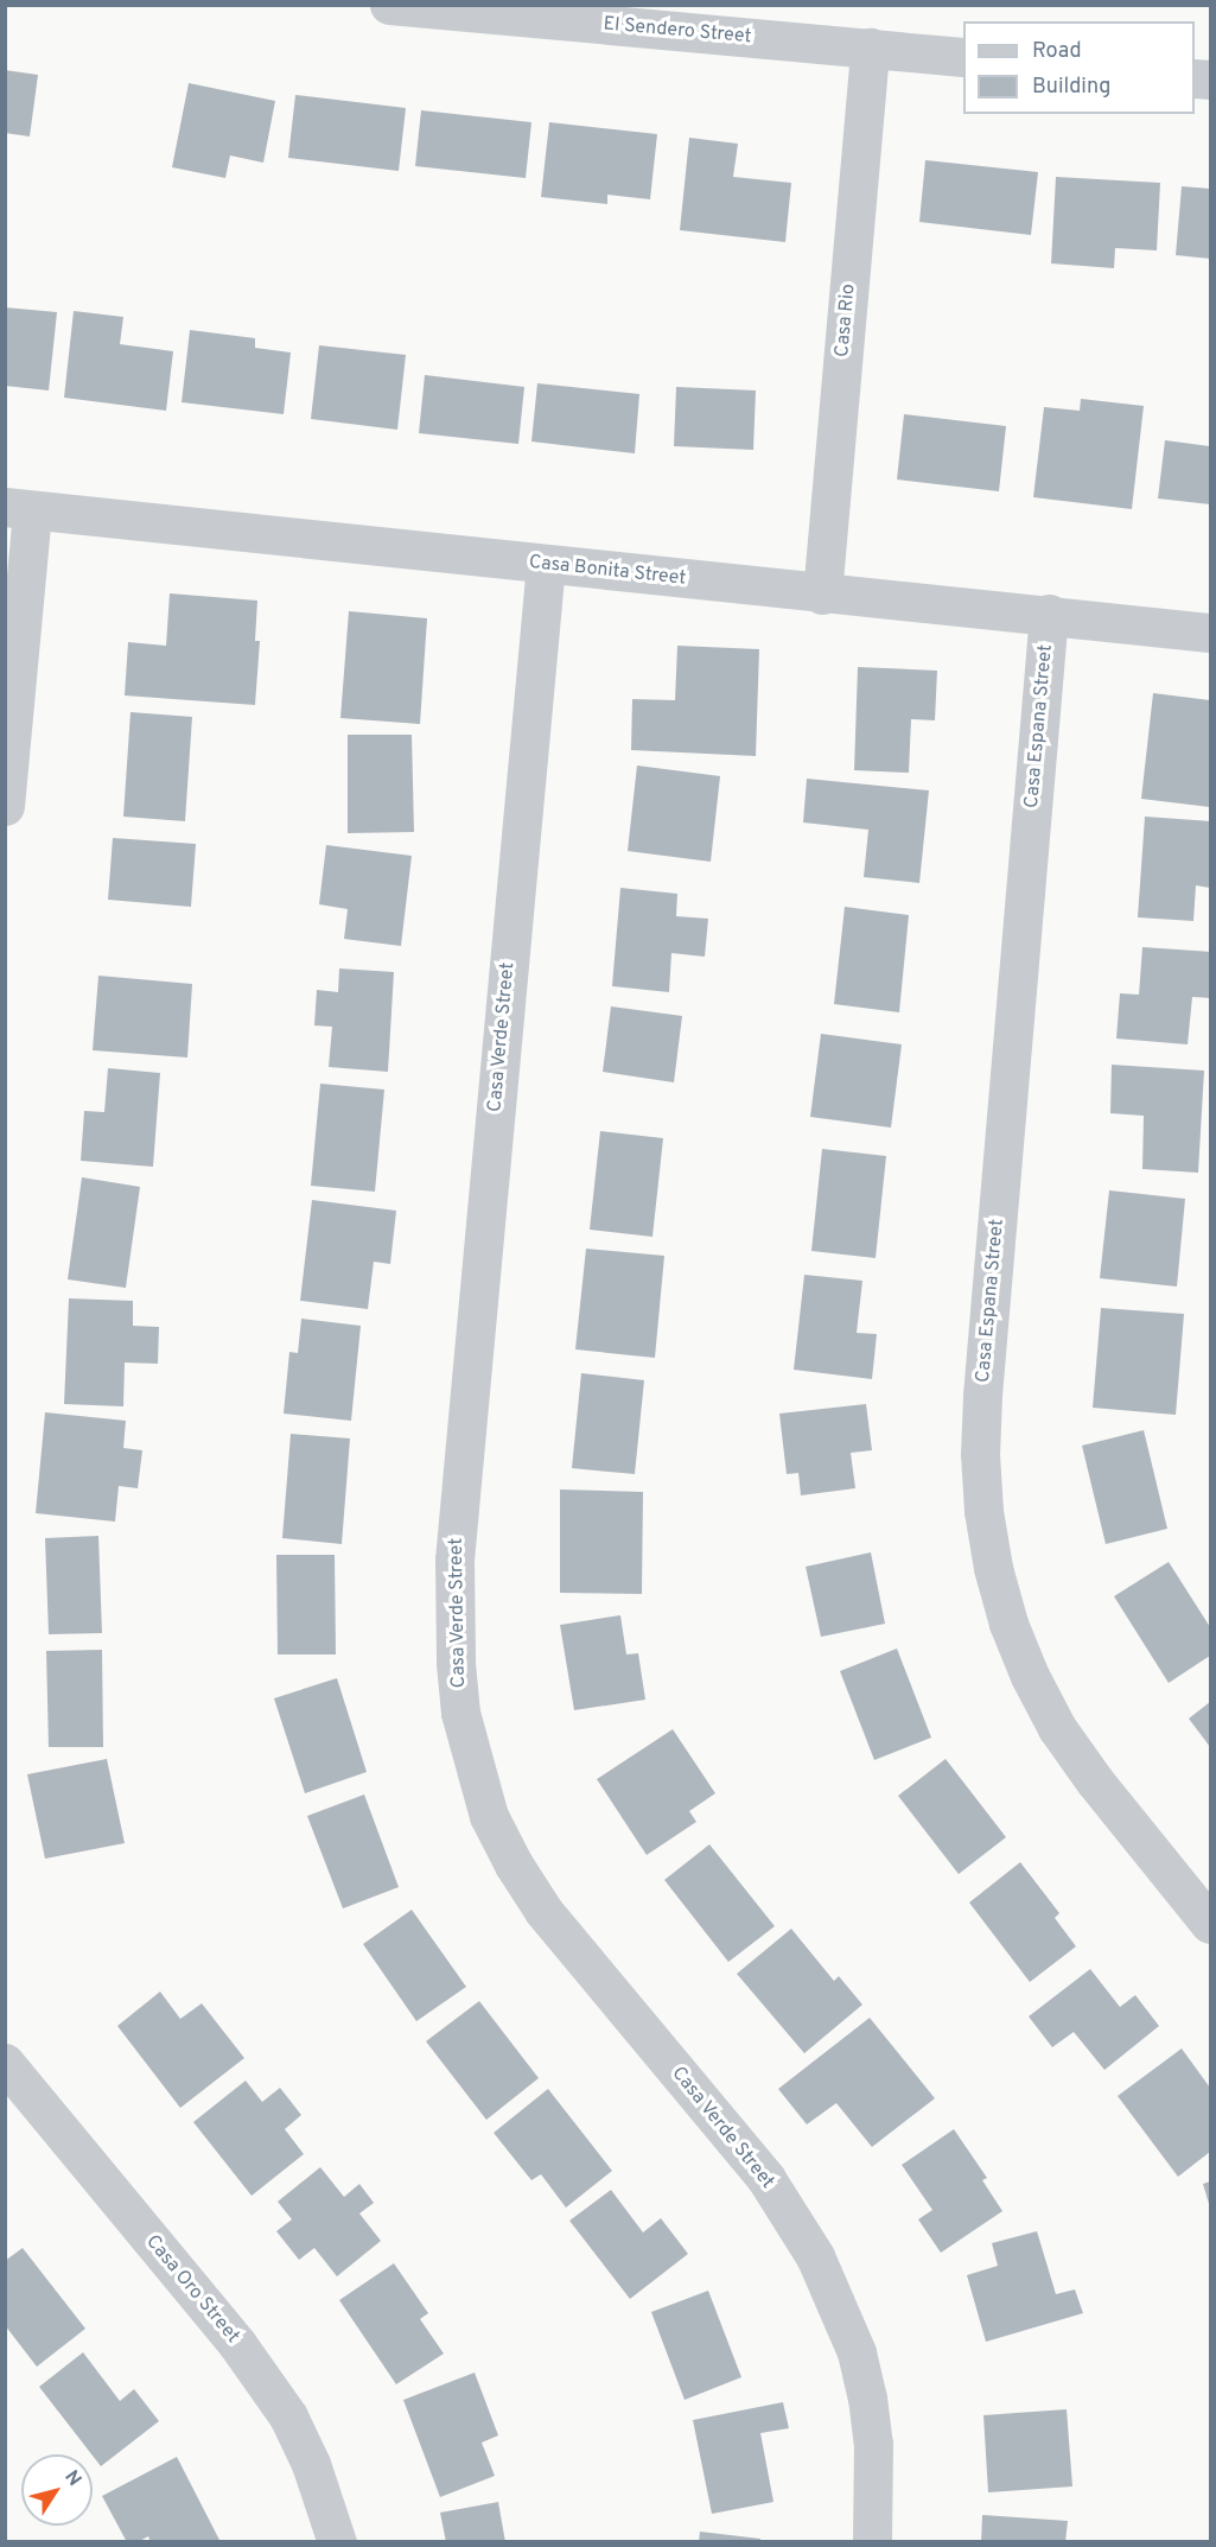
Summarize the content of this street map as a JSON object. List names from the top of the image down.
{
  "streets": {
    "street": [
      "El Sendero Street",
      "Casa Rio",
      "Casa Bonita Street",
      "Casa Espana Street",
      "Casa Verde Street",
      "Casa Oro Street"
    ]
  },
  "crossings": [
    ["El Sendero Street", "Casa Rio"],
    ["Casa Rio", "Casa Bonita Street"],
    ["Casa Bonita Street", "Casa Espana Street"],
    ["Casa Bonita Street", "Casa Verde Street"]
  ],
  "legend": ["Road", "Building"],
  "north": "top right"
}
